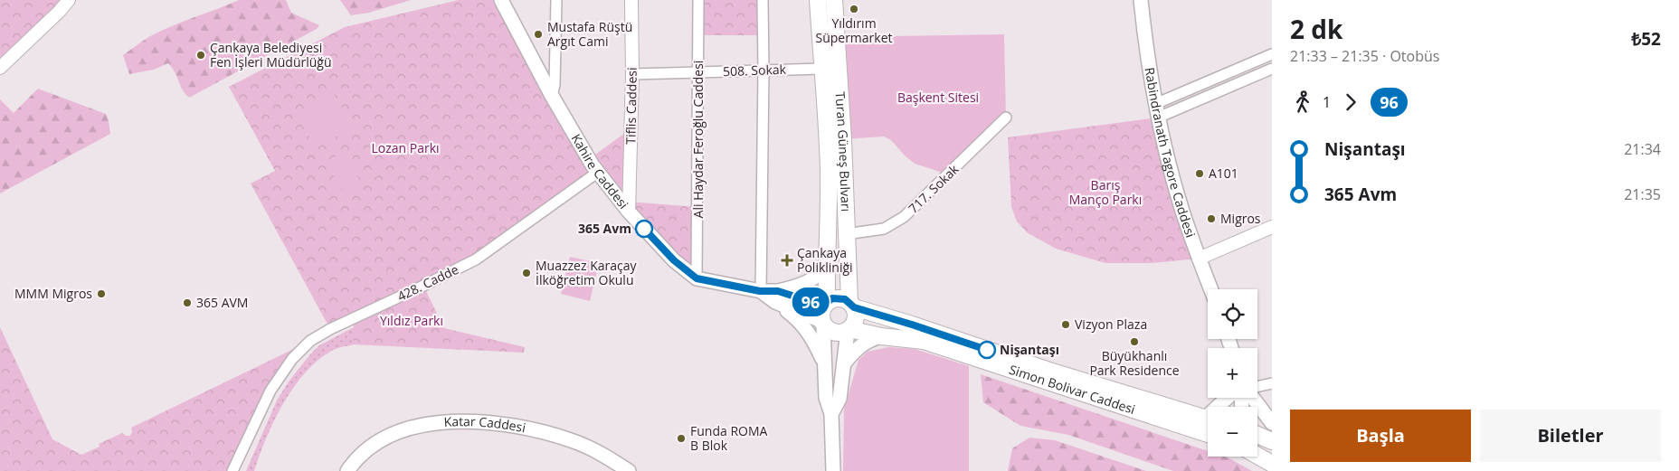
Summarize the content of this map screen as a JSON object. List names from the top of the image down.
{
  "streets": {
    "main road": [
      "Turan Güneş Bulvarı",
      "Rabindranath Tagore Caddesi",
      "Kahire Caddesi",
      "Simon Bolivar Caddesi",
      "Katar Caddesi"
    ],
    "street": [
      "508. Sokak",
      "Tiflis Caddesi",
      "Ali Haydar Feroğlu Caddesi",
      "717. Sokak",
      "428. Cadde"
    ]
  },
  "crossings": [
    ["508. Sokak", "Tiflis Caddesi"],
    ["508. Sokak", "Ali Haydar Feroğlu Caddesi"],
    ["508. Sokak", "Turan Güneş Bulvarı"],
    ["Tiflis Caddesi", "Kahire Caddesi"],
    ["Ali Haydar Feroğlu Caddesi", "Kahire Caddesi"],
    ["Turan Güneş Bulvarı", "717. Sokak"],
    ["Turan Güneş Bulvarı", "Simon Bolivar Caddesi"],
    ["Kahire Caddesi", "428. Cadde"]
  ],
  "parks": [
    "Başkent Sitesi",
    "Lozan Parkı",
    "Barış Manço Parkı",
    "Yıldız Parkı"
  ],
  "places": {
    "other": [
      "Yıldırım Süpermarket",
      "Mustafa Rüştü Argıt Cami",
      "Çankaya Belediyesi Fen İşleri Müdürlüğü",
      "A101",
      "Migros",
      "365 Avm",
      "Muazzez Karaçay İlköğretim Okulu",
      "MMM Migros",
      "365 AVM",
      "Vizyon Plaza",
      "Büyükhanlı Park Residence",
      "Nişantaşı",
      "Funda ROMA B Blok"
    ],
    "health": ["Çankaya Polikliniği"]
  },
  "lines": ["bus line 96"],
  "page": {
    "on_map": "96",
    "heading": ["2 dk", "21:33 – 21:35 · Otobüs", "₺52"],
    "legs": ["1", "96"],
    "list": [
      {
        "name": "Nişantaşı",
        "value": "21:34"
      },
      {
        "name": "365 Avm",
        "value": "21:35"
      }
    ],
    "map_buttons": ["+", "−"],
    "buttons": ["Başla", "Biletler"]
  }
}
